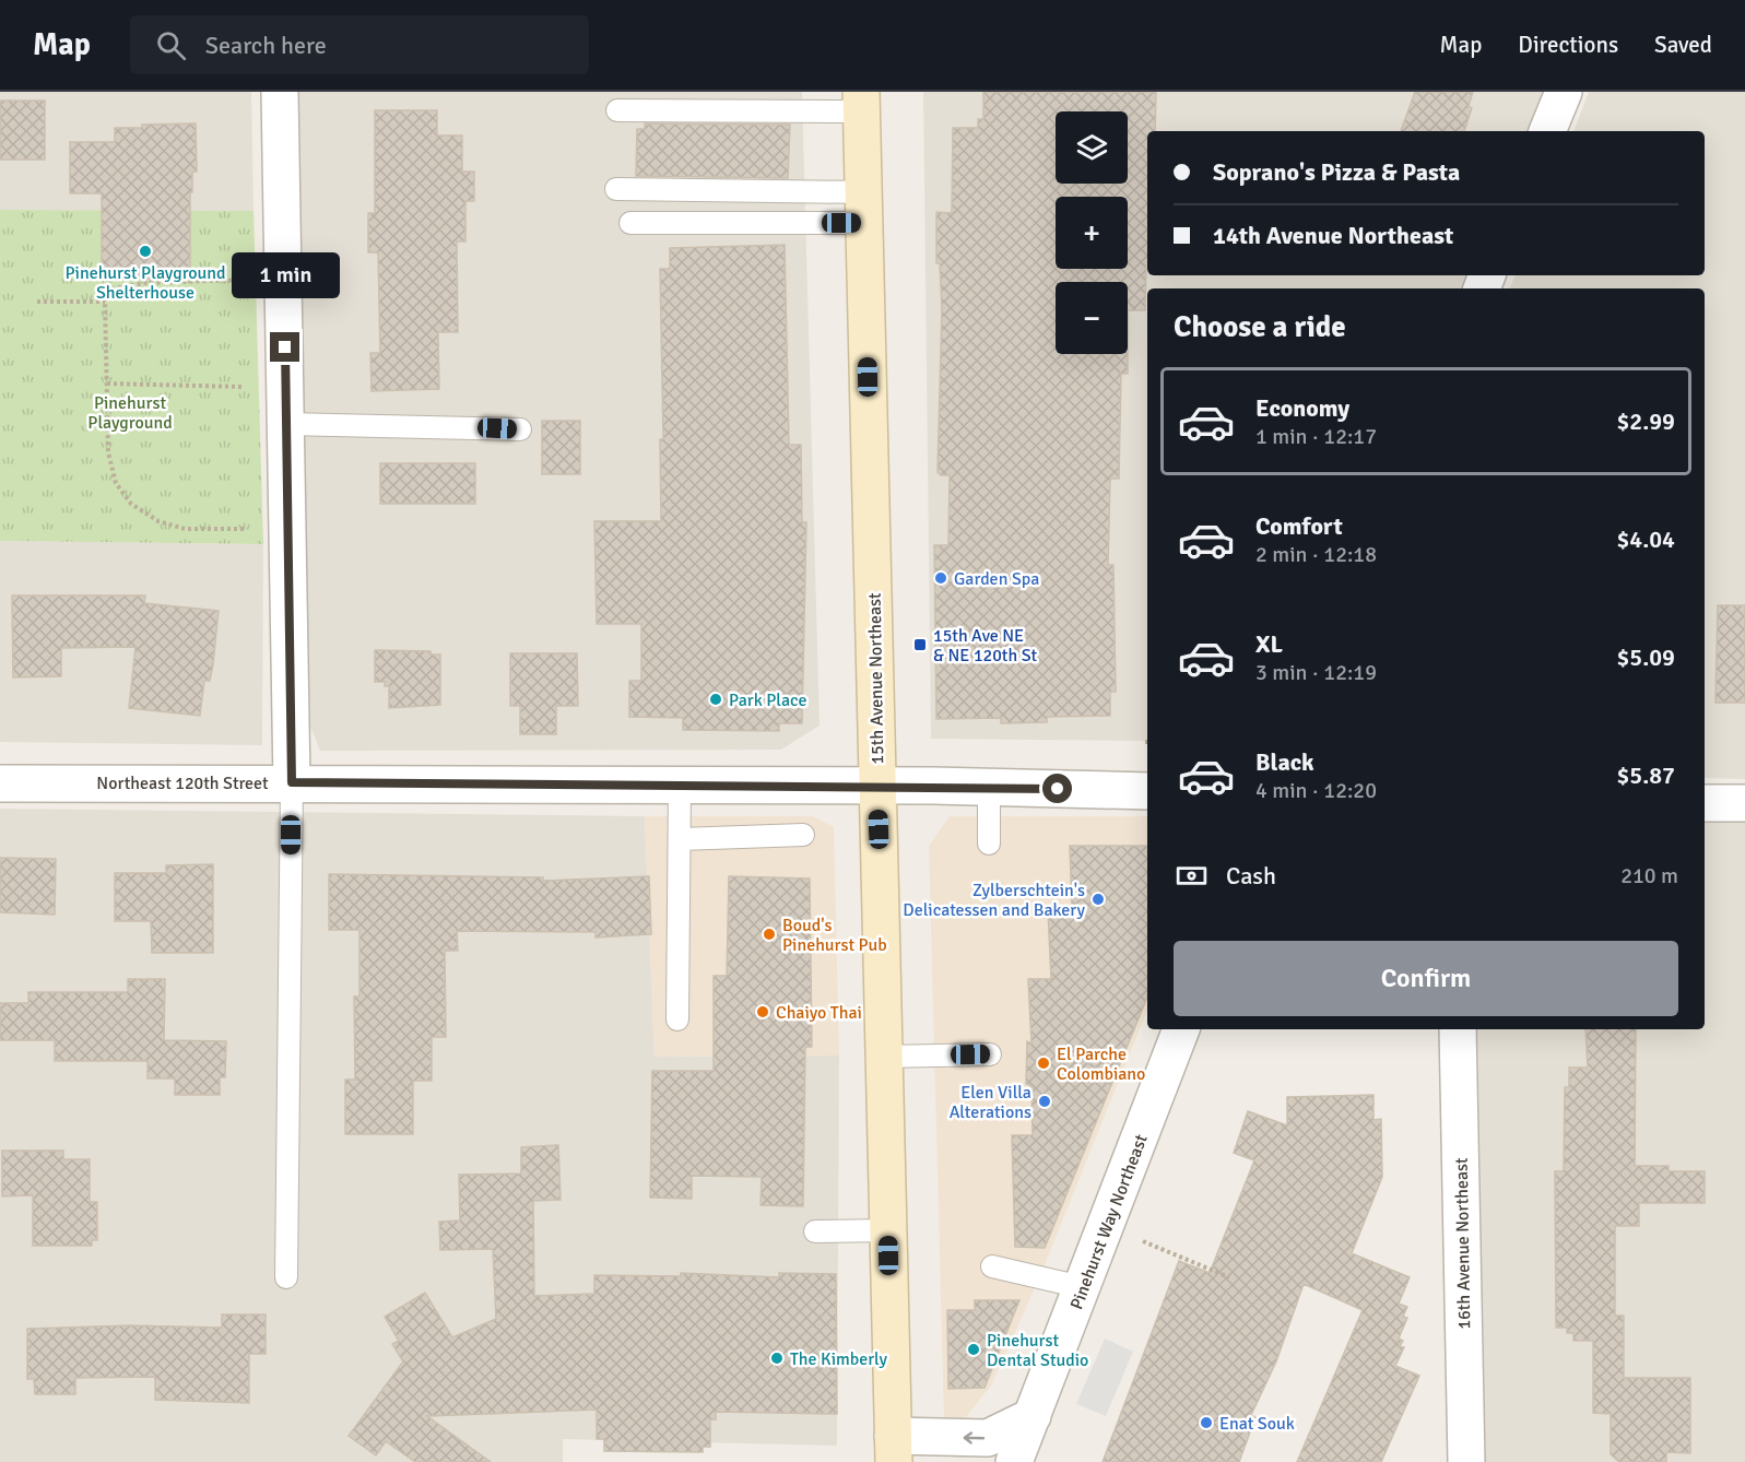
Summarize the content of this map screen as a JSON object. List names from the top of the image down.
{
  "streets": {
    "main road": ["15th Avenue Northeast"],
    "street": ["Northeast 120th Street", "Pinehurst Way Northeast", "16th Avenue Northeast"]
  },
  "crossings": [
    ["15th Avenue Northeast", "Northeast 120th Street"]
  ],
  "parks": ["Pinehurst Playground"],
  "places": {
    "other": [
      "Pinehurst Playground Shelterhouse",
      "Garden Spa",
      "Park Place",
      "Zylberschtein's Delicatessen and Bakery",
      "Boud's Pinehurst Pub",
      "Chaiyo Thai",
      "El Parche Colombiano",
      "Elen Villa Alterations",
      "Pinehurst Dental Studio",
      "The Kimberly",
      "Enat Souk"
    ],
    "transit": ["15th Ave NE & NE 120th St"]
  },
  "page": {
    "header": "Map",
    "search": "Search here",
    "nav": ["Map", "Directions", "Saved"],
    "map_buttons": ["+", "−"],
    "banner": ["Soprano's Pizza & Pasta", "14th Avenue Northeast"],
    "bubble": "1 min",
    "heading": "Choose a ride",
    "list": [
      {
        "name": "Economy",
        "note": "1 min · 12:17",
        "value": "$2.99"
      },
      {
        "name": "Comfort",
        "note": "2 min · 12:18",
        "value": "$4.04"
      },
      {
        "name": "XL",
        "note": "3 min · 12:19",
        "value": "$5.09"
      },
      {
        "name": "Black",
        "note": "4 min · 12:20",
        "value": "$5.87"
      }
    ],
    "pay": ["Cash", "210 m"],
    "buttons": "Confirm"
  }
}
